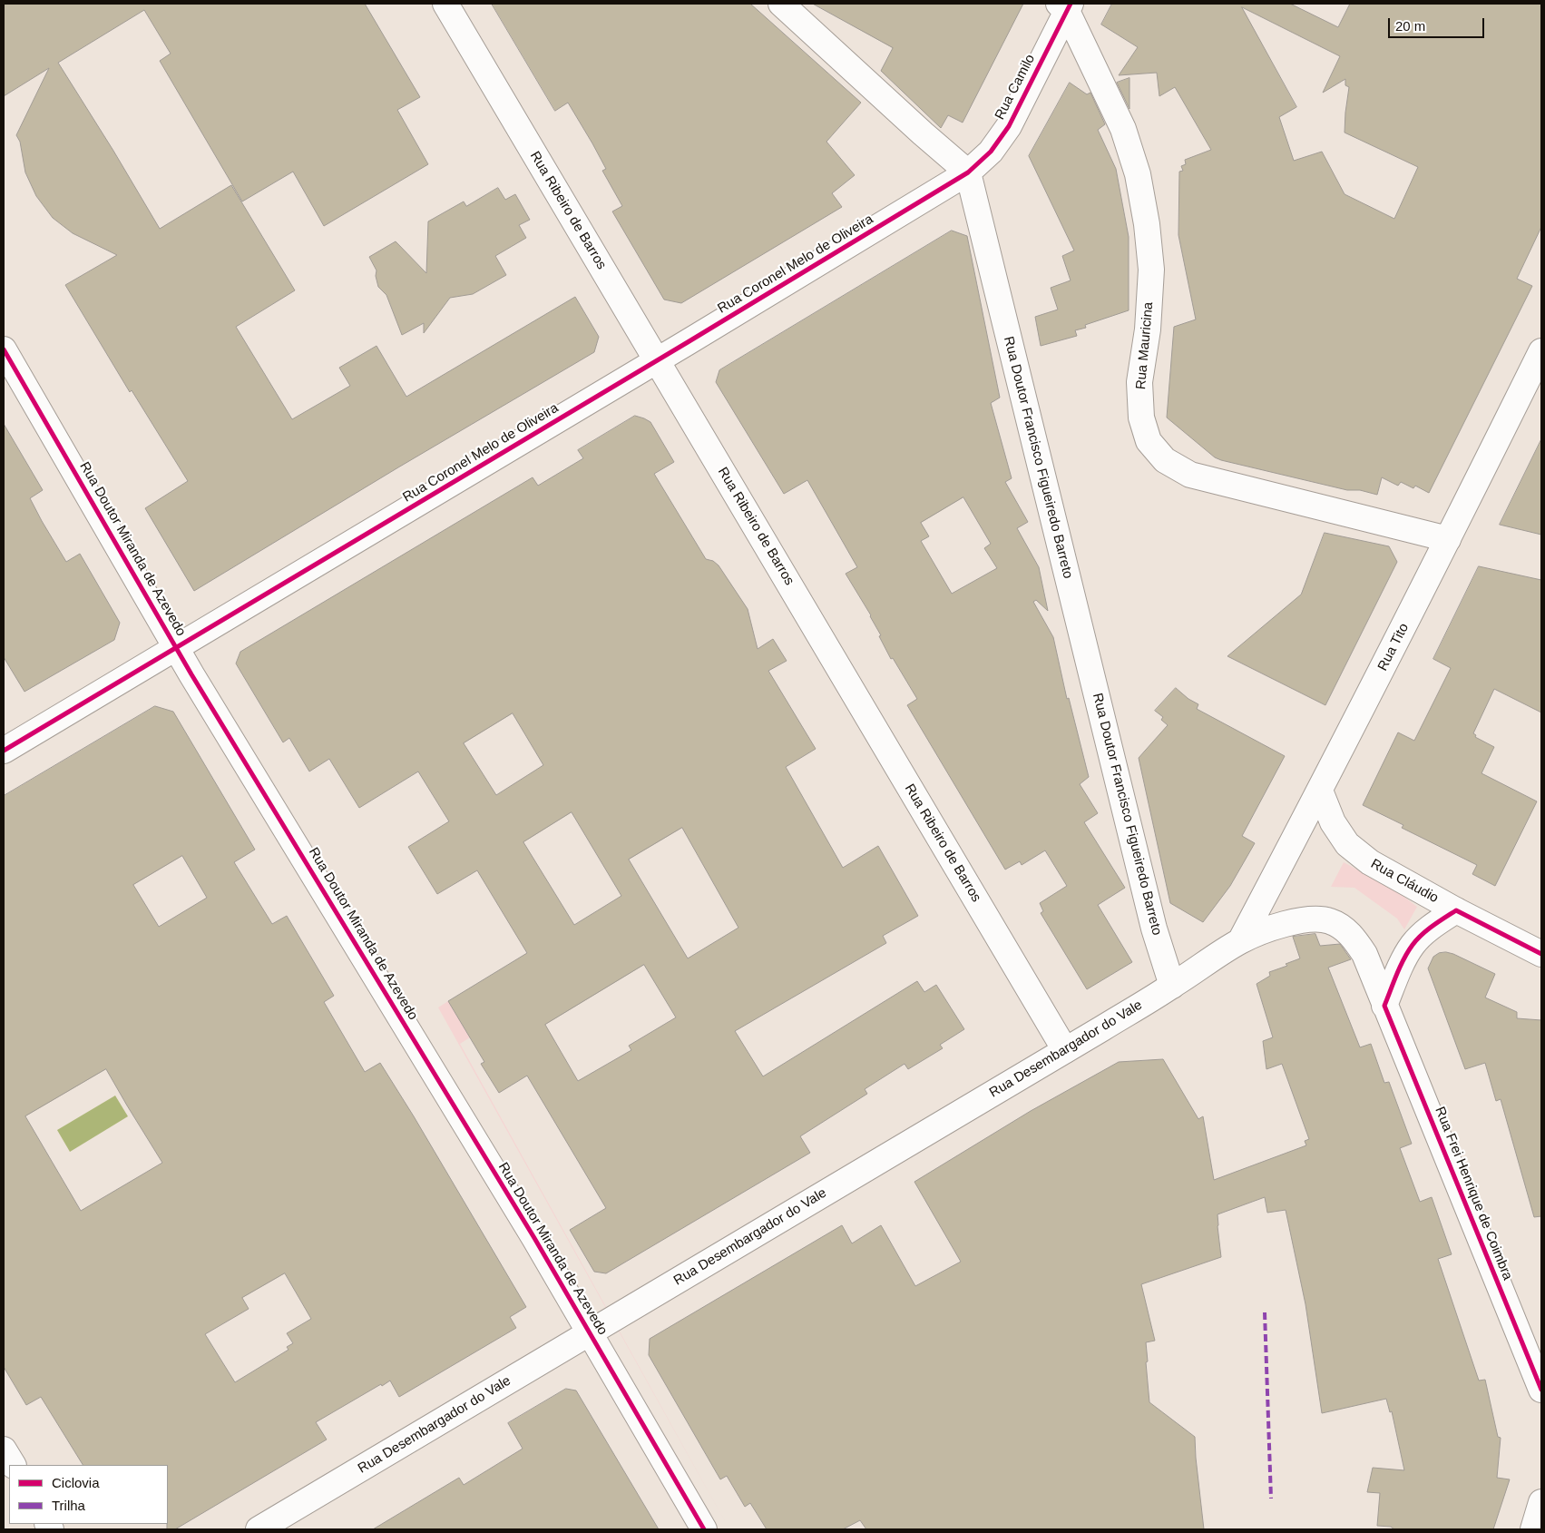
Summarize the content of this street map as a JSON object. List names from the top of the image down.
{
  "streets": {
    "street": [
      "Rua Camilo",
      "Rua Ribeiro de Barros",
      "Rua Coronel Melo de Oliveira",
      "Rua Mauricina",
      "Rua Doutor Francisco Figueiredo Barreto",
      "Rua Doutor Miranda de Azevedo",
      "Rua Tito",
      "Rua Cláudio",
      "Rua Desembargador do Vale",
      "Rua Frei Henrique de Coimbra"
    ]
  },
  "crossings": [
    ["Rua Camilo", "Rua Coronel Melo de Oliveira"],
    ["Rua Camilo", "Rua Mauricina"],
    ["Rua Camilo", "Rua Doutor Francisco Figueiredo Barreto"],
    ["Rua Ribeiro de Barros", "Rua Coronel Melo de Oliveira"],
    ["Rua Ribeiro de Barros", "Rua Desembargador do Vale"],
    ["Rua Coronel Melo de Oliveira", "Rua Doutor Francisco Figueiredo Barreto"],
    ["Rua Coronel Melo de Oliveira", "Rua Doutor Miranda de Azevedo"],
    ["Rua Mauricina", "Rua Tito"],
    ["Rua Doutor Francisco Figueiredo Barreto", "Rua Desembargador do Vale"],
    ["Rua Doutor Miranda de Azevedo", "Rua Desembargador do Vale"],
    ["Rua Tito", "Rua Cláudio"],
    ["Rua Tito", "Rua Desembargador do Vale"],
    ["Rua Tito", "Rua Frei Henrique de Coimbra"],
    ["Rua Desembargador do Vale", "Rua Frei Henrique de Coimbra"]
  ],
  "legend": ["Ciclovia", "Trilha"],
  "scale_bar": "20 m"
}
